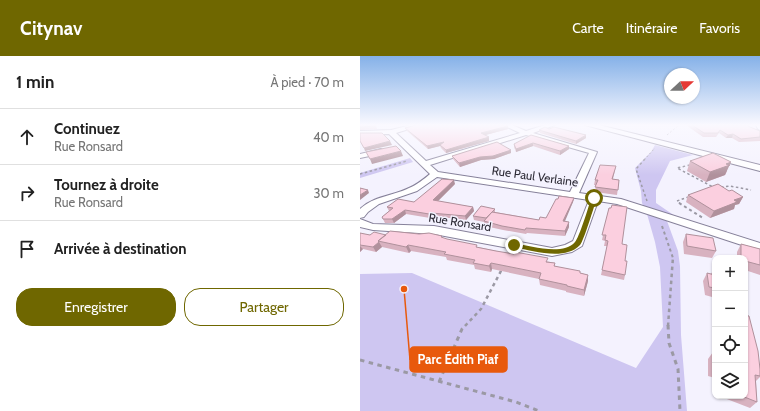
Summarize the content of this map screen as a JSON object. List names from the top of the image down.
{
  "streets": {
    "street": ["Rue Paul Verlaine", "Rue Ronsard"]
  },
  "crossings": [
    ["Rue Paul Verlaine", "Rue Ronsard"]
  ],
  "places": ["Parc Édith Piaf"],
  "north": "right",
  "page": {
    "header": "Citynav",
    "nav": ["Carte", "Itinéraire", "Favoris"],
    "heading": ["1 min", "À pied · 70 m"],
    "list": [
      ["Continuez", "Rue Ronsard", "40 m"],
      ["Tournez à droite", "Rue Ronsard", "30 m"],
      "Arrivée à destination"
    ],
    "map_buttons": ["+", "−"],
    "buttons": ["Enregistrer", "Partager"]
  }
}
